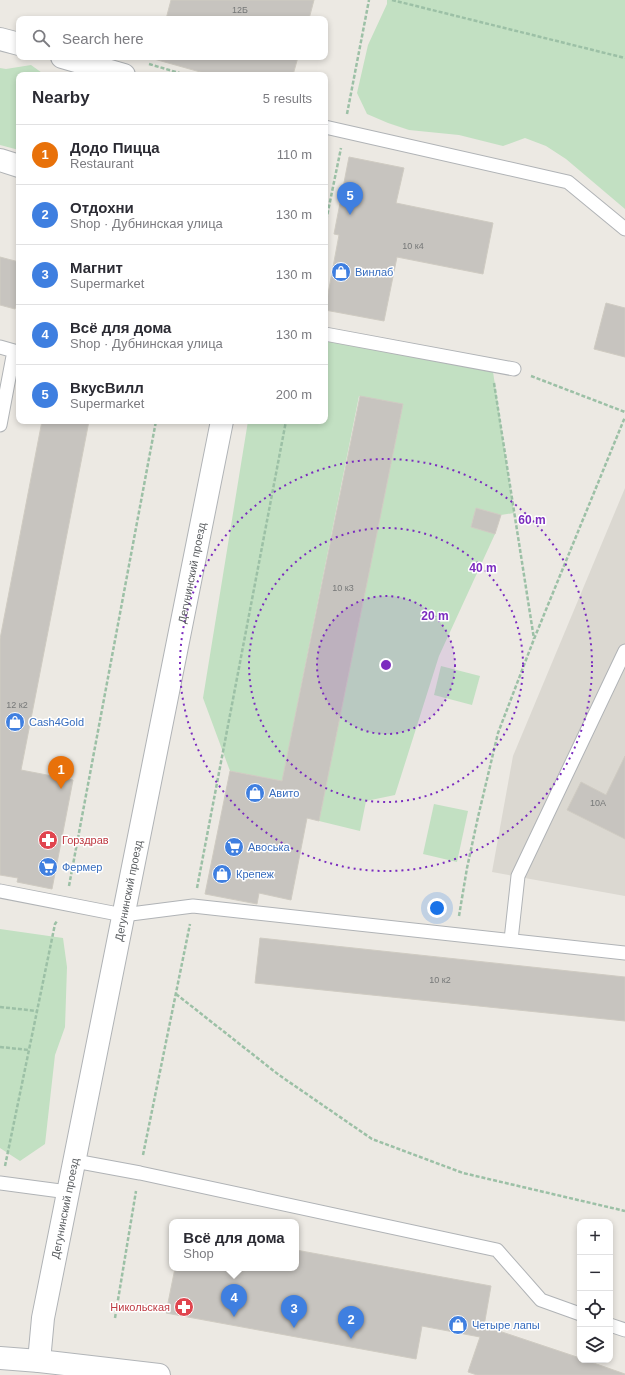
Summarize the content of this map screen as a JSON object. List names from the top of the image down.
{
  "streets": {
    "street": ["Дегунинский проезд"]
  },
  "places": {
    "shop": [
      "Винлаб",
      "Cash4Gold",
      "Авито",
      "Крепеж",
      "Четыре лапы"
    ],
    "pharmacy": ["Горздрав", "Никольская"],
    "supermarket": ["Авоська", "Фермер"]
  },
  "house_numbers": [
    "12Б",
    "10 к4",
    "10 к3",
    "12 к2",
    "10А",
    "10 к2"
  ],
  "page": {
    "search": "Search here",
    "heading": ["Nearby", "5 results"],
    "list": [
      {
        "mark": "1",
        "name": "Додо Пицца",
        "note": "Restaurant",
        "value": "110 m"
      },
      {
        "mark": "2",
        "name": "Отдохни",
        "note": "Shop · Дубнинская улица",
        "value": "130 m"
      },
      {
        "mark": "3",
        "name": "Магнит",
        "note": "Supermarket",
        "value": "130 m"
      },
      {
        "mark": "4",
        "name": "Всё для дома",
        "note": "Shop · Дубнинская улица",
        "value": "130 m"
      },
      {
        "mark": "5",
        "name": "ВкусВилл",
        "note": "Supermarket",
        "value": "200 m"
      }
    ],
    "pins": [
      "5",
      "1",
      "4",
      "3",
      "2"
    ],
    "map_buttons": ["+", "−"],
    "popup": ["Всё для дома", "Shop"]
  },
  "rings": ["60 m", "40 m", "20 m"]
}
